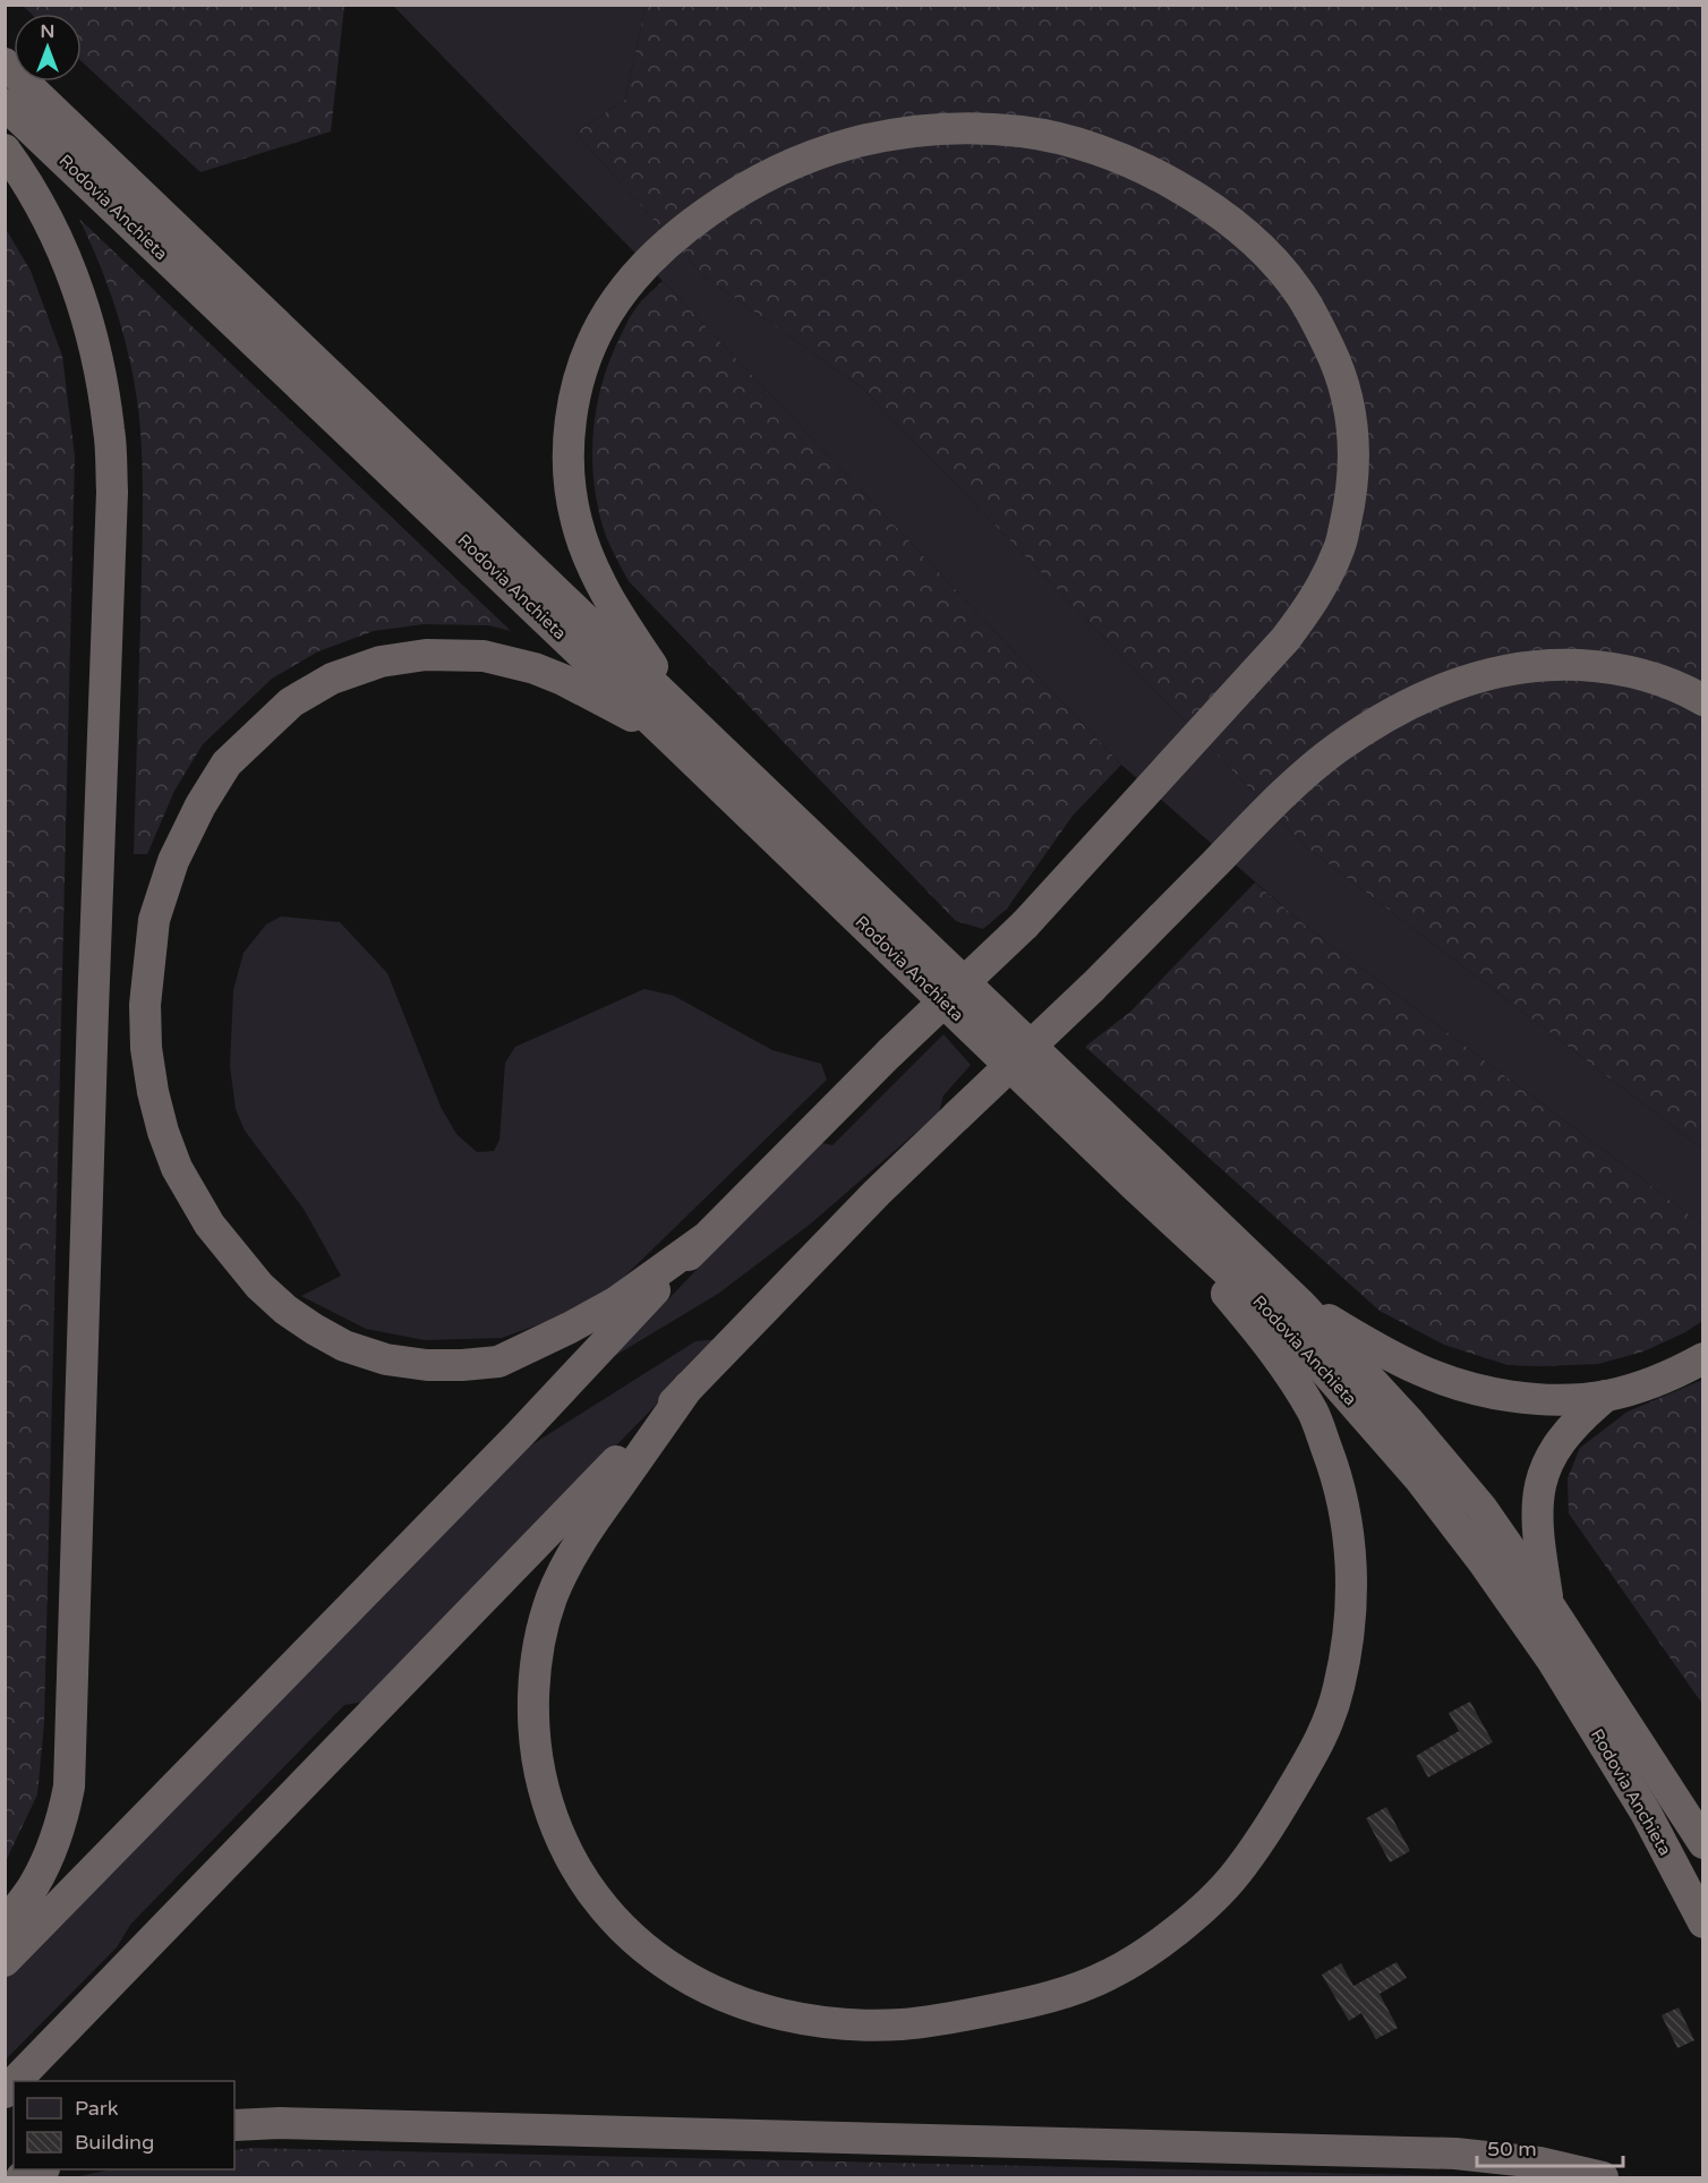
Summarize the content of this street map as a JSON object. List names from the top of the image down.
{
  "streets": {
    "highway": ["Rodovia Anchieta"]
  },
  "legend": ["Park", "Building"],
  "scale_bar": "50 m",
  "north": "top"
}
